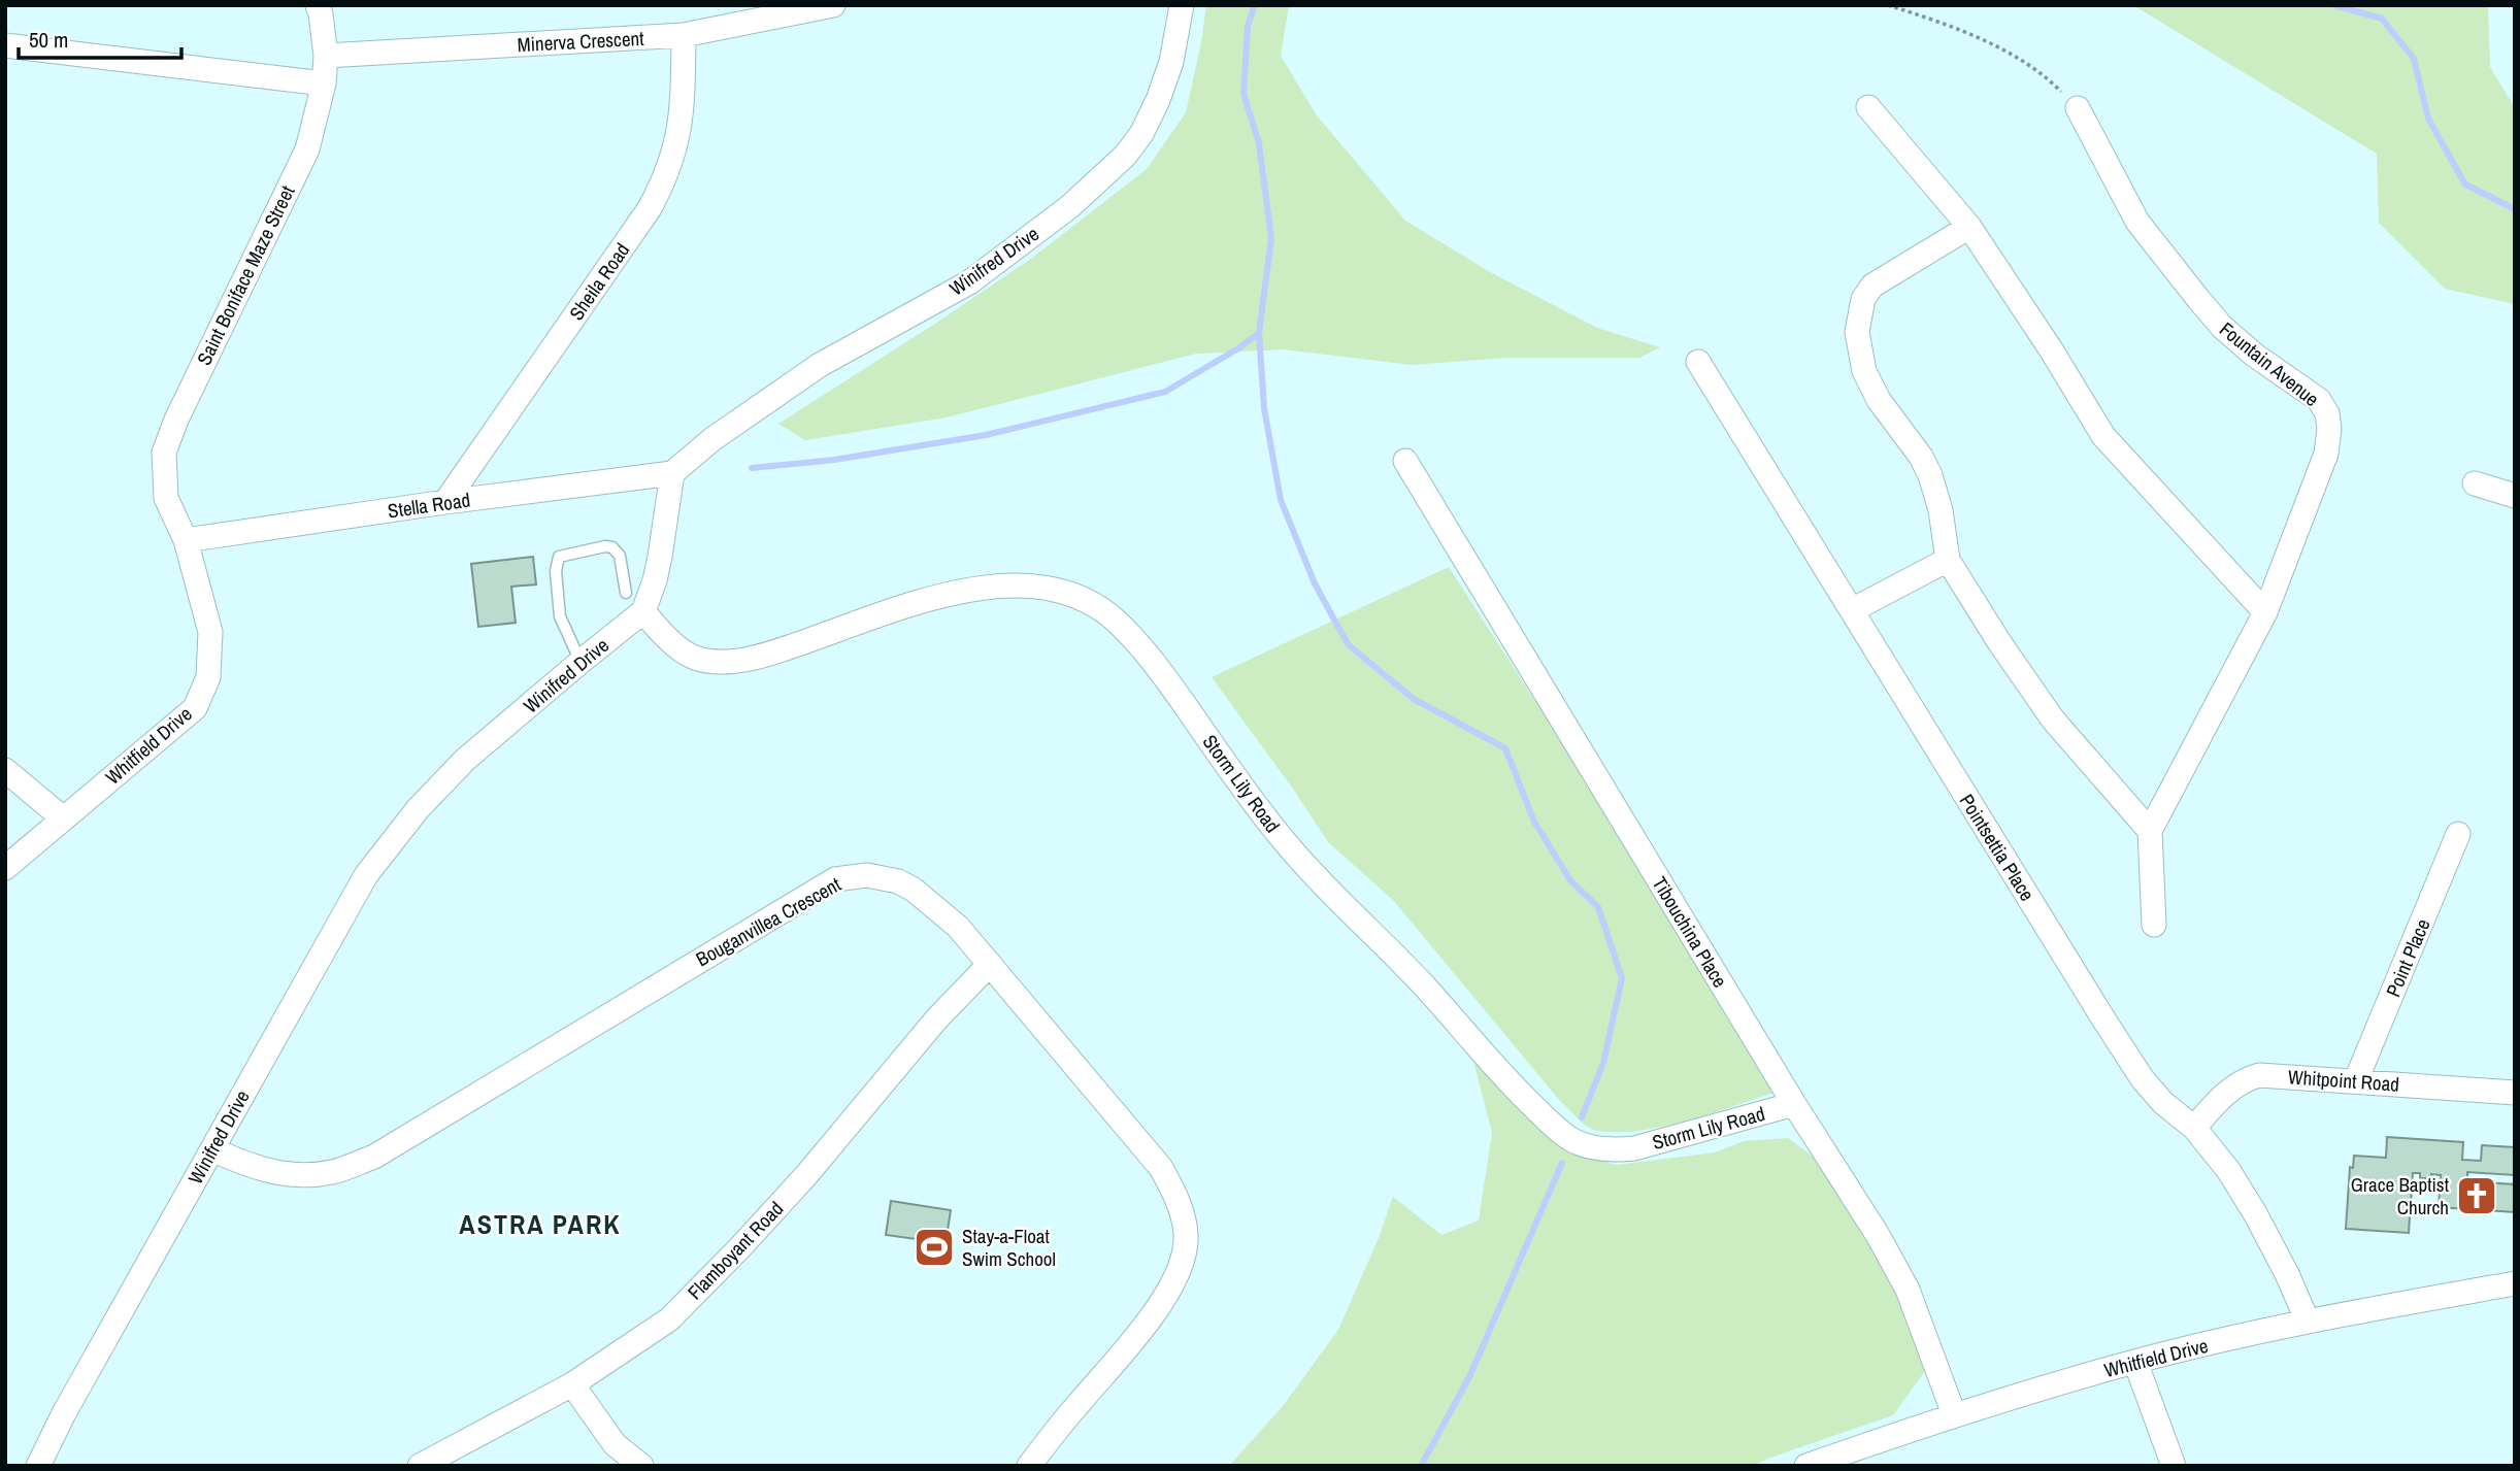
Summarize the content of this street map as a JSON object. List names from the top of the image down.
{
  "streets": {
    "street": [
      "Minerva Crescent",
      "Winifred Drive",
      "Saint Boniface Maze Street",
      "Sheila Road",
      "Fountain Avenue",
      "Stella Road",
      "Whitfield Drive",
      "Storm Lily Road",
      "Pointsettia Place",
      "Bouganvillea Crescent",
      "Tibouchina Place",
      "Point Place",
      "Whitpoint Road",
      "Flamboyant Road"
    ]
  },
  "crossings": [
    ["Minerva Crescent", "Saint Boniface Maze Street"],
    ["Minerva Crescent", "Sheila Road"],
    ["Winifred Drive", "Stella Road"],
    ["Winifred Drive", "Storm Lily Road"],
    ["Winifred Drive", "Bouganvillea Crescent"],
    ["Saint Boniface Maze Street", "Stella Road"],
    ["Saint Boniface Maze Street", "Whitfield Drive"],
    ["Sheila Road", "Stella Road"],
    ["Stella Road", "Whitfield Drive"],
    ["Whitfield Drive", "Pointsettia Place"],
    ["Whitfield Drive", "Tibouchina Place"],
    ["Storm Lily Road", "Tibouchina Place"],
    ["Pointsettia Place", "Whitpoint Road"],
    ["Bouganvillea Crescent", "Flamboyant Road"],
    ["Point Place", "Whitpoint Road"]
  ],
  "districts": ["ASTRA PARK"],
  "places": {
    "church": ["Grace Baptist Church"],
    "sports": ["Stay-a-Float Swim School"]
  },
  "scale_bar": "50 m"
}
